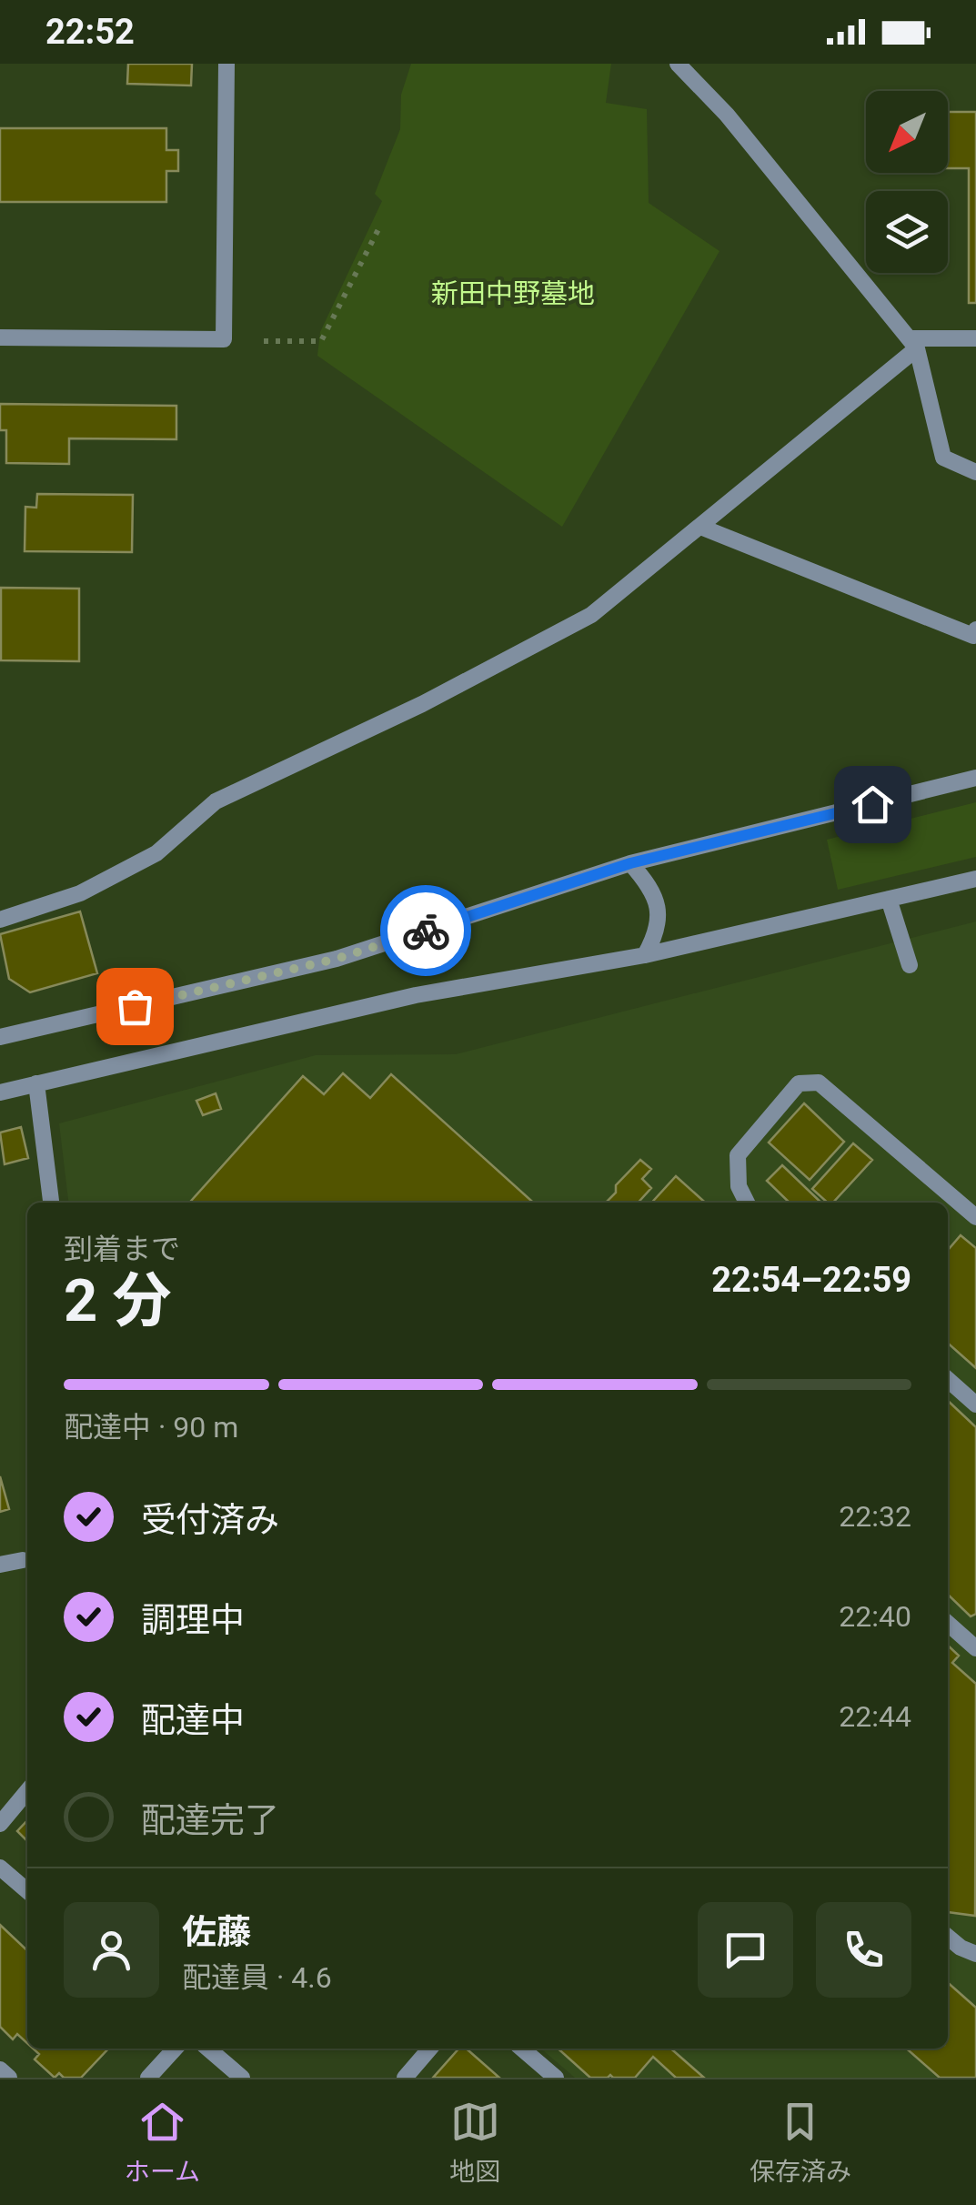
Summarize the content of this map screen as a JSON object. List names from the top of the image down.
{
  "parks": ["新田中野墓地"],
  "north": "bottom left",
  "page": {
    "status": "22:52",
    "heading": ["2 分", "到着まで", "22:54–22:59"],
    "panel": ["佐藤", "配達員 · 4.6"],
    "bar": "配達中 · 90 m",
    "list": [
      ["受付済み", "22:32"],
      ["調理中", "22:40"],
      ["配達中", "22:44"],
      "配達完了"
    ],
    "tabs": ["ホーム", "地図", "保存済み"]
  }
}
